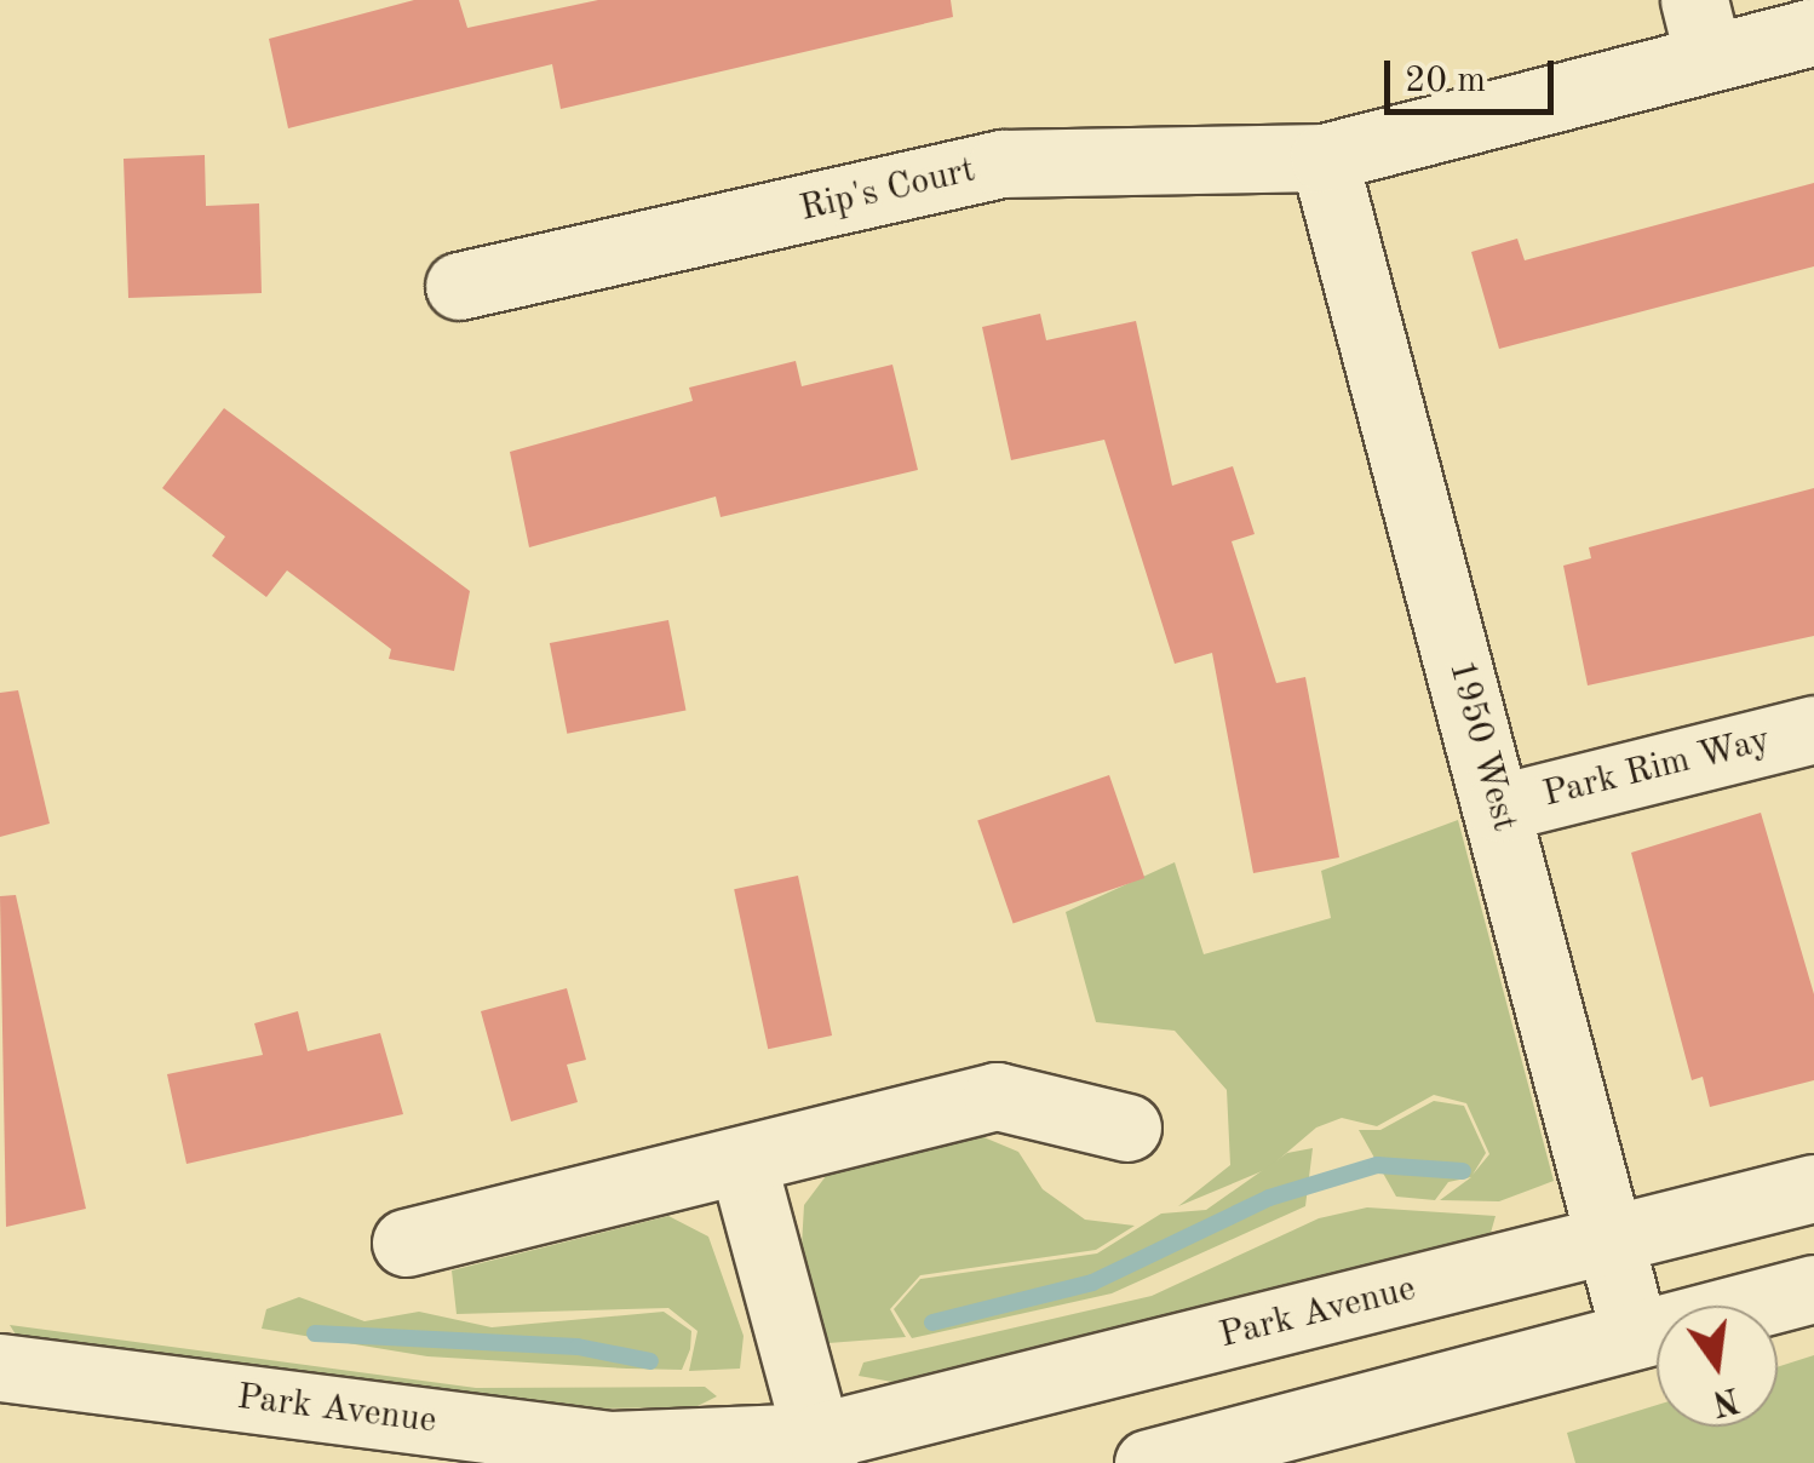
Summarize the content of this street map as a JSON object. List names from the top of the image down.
{
  "streets": {
    "street": [
      "Rip's Court",
      "1950 West",
      "Park Rim Way",
      "Park Avenue"
    ]
  },
  "crossings": [
    ["Rip's Court", "1950 West"],
    ["1950 West", "Park Rim Way"],
    ["1950 West", "Park Avenue"]
  ],
  "scale_bar": "20 m",
  "north": "bottom"
}
